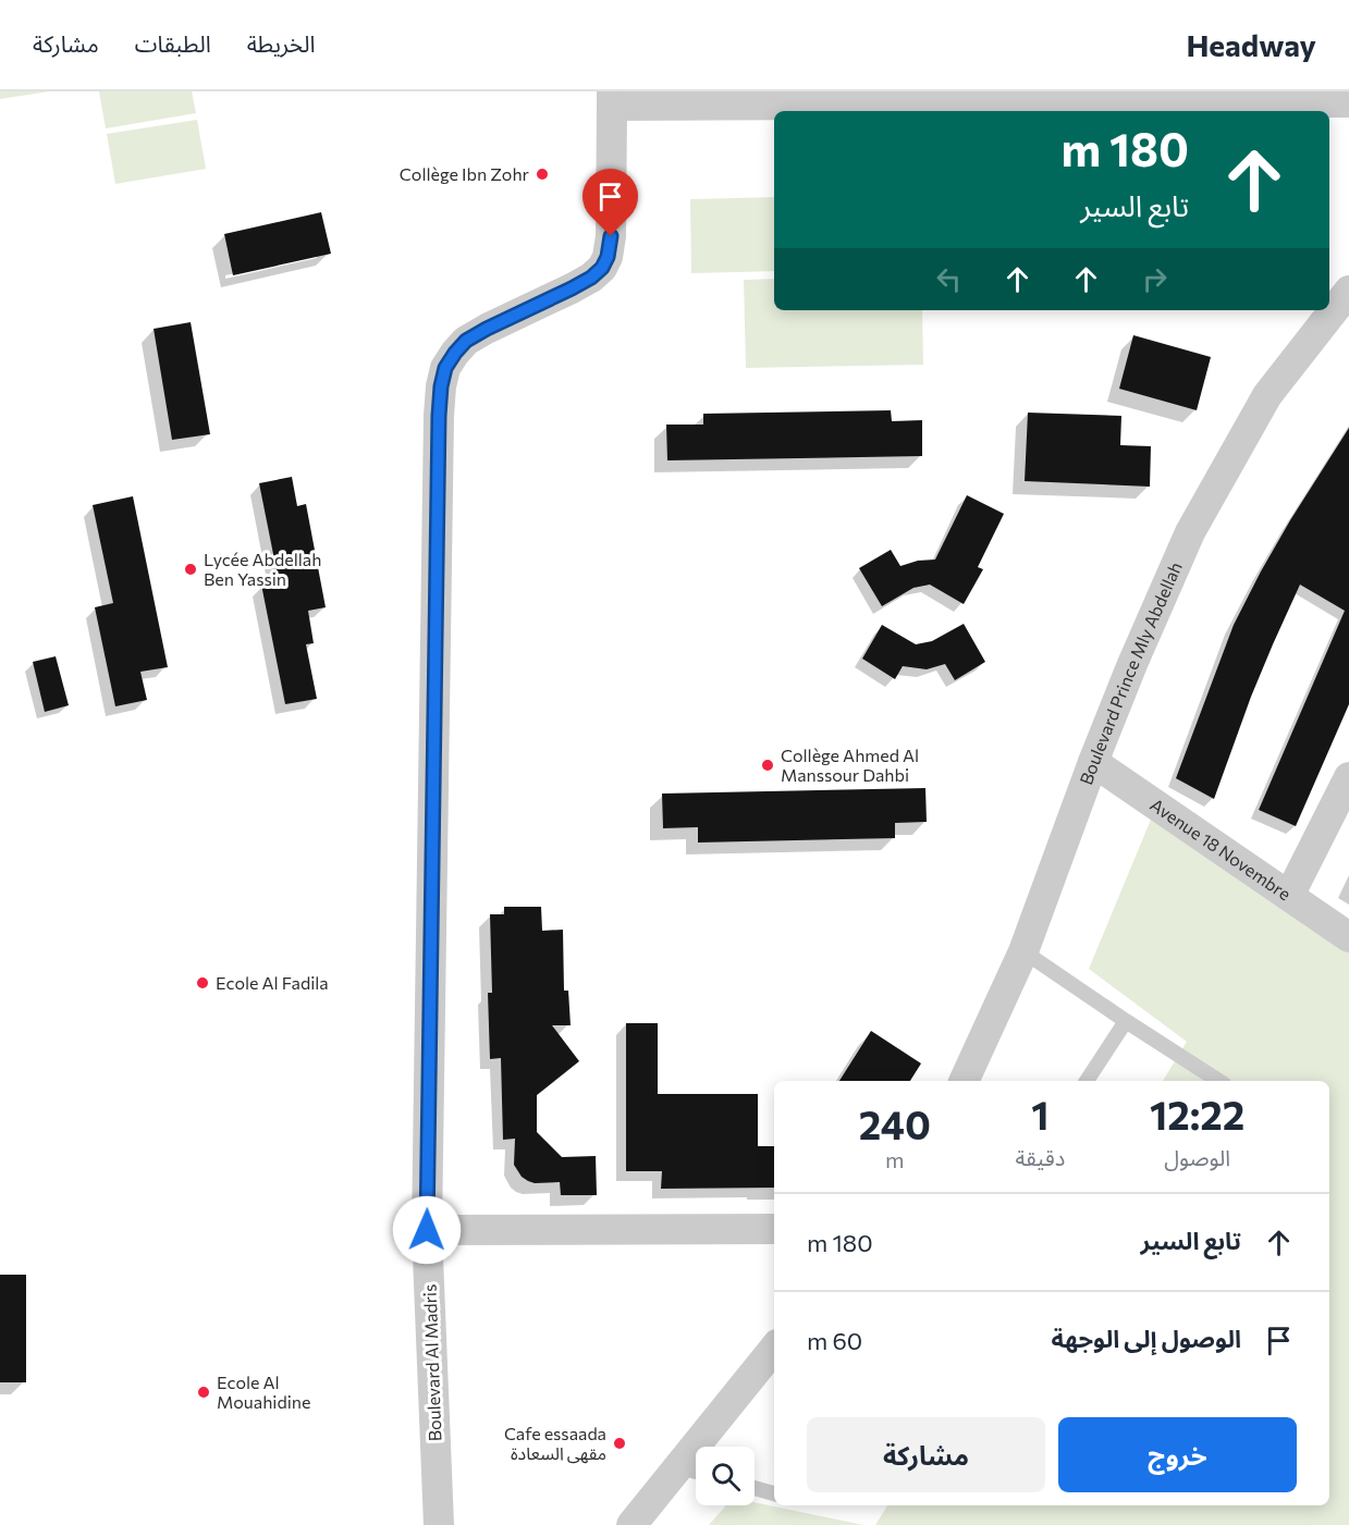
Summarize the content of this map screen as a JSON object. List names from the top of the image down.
{
  "streets": {
    "street": ["Boulevard Prince Mly Abdellah", "Avenue 18 Novembre", "Boulevard Al Madris"]
  },
  "crossings": [
    ["Boulevard Prince Mly Abdellah", "Avenue 18 Novembre"]
  ],
  "places": [
    "Collège Ibn Zohr",
    "Lycée Abdellah Ben Yassin",
    "Collège Ahmed Al Manssour Dahbi",
    "Ecole Al Fadila",
    "Ecole Al Mouahidine",
    "Cafe essaada مقهى السعادة"
  ],
  "page": {
    "header": "Headway",
    "nav": ["الخريطة", "الطبقات", "مشاركة"],
    "turn": ["180 m", "تابع السير"],
    "eta": [
      "12:22",
      "الوصول",
      "1",
      "دقيقة",
      "240",
      "m"
    ],
    "list": [
      {
        "name": "تابع السير",
        "value": "180 m"
      },
      {
        "name": "الوصول إلى الوجهة",
        "value": "60 m"
      }
    ],
    "buttons": ["خروج", "مشاركة"]
  }
}
